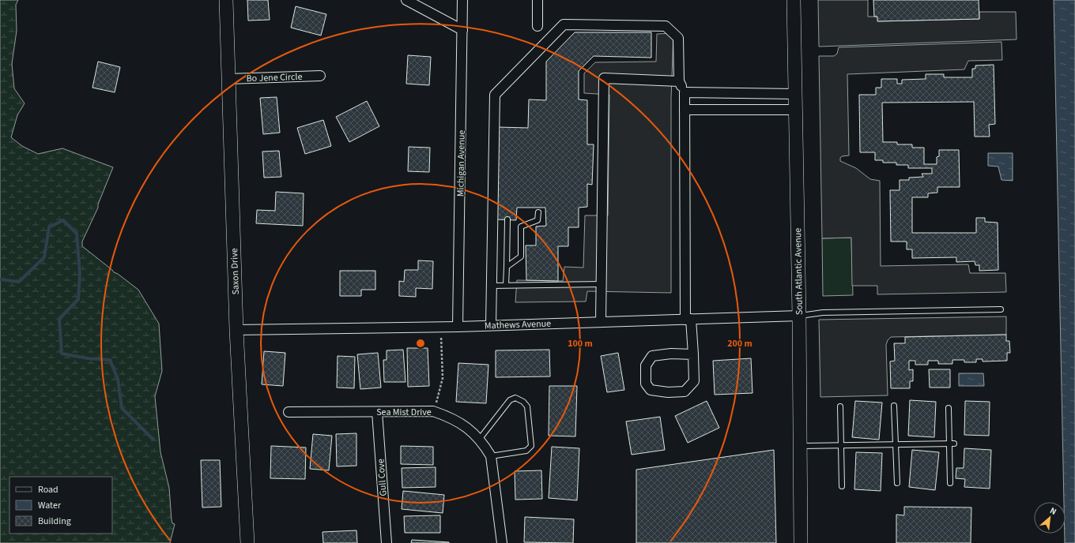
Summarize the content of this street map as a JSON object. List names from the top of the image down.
{
  "streets": {
    "street": [
      "Bo Jene Circle",
      "Michigan Avenue",
      "Saxon Drive",
      "South Atlantic Avenue",
      "Mathews Avenue",
      "Sea Mist Drive",
      "Gull Cove"
    ]
  },
  "crossings": [
    ["Bo Jene Circle", "Saxon Drive"],
    ["Michigan Avenue", "Mathews Avenue"],
    ["Saxon Drive", "Mathews Avenue"],
    ["South Atlantic Avenue", "Mathews Avenue"],
    ["Sea Mist Drive", "Gull Cove"]
  ],
  "legend": ["Road", "Water", "Building"],
  "north": "top right",
  "rings": ["100 m", "200 m"]
}
